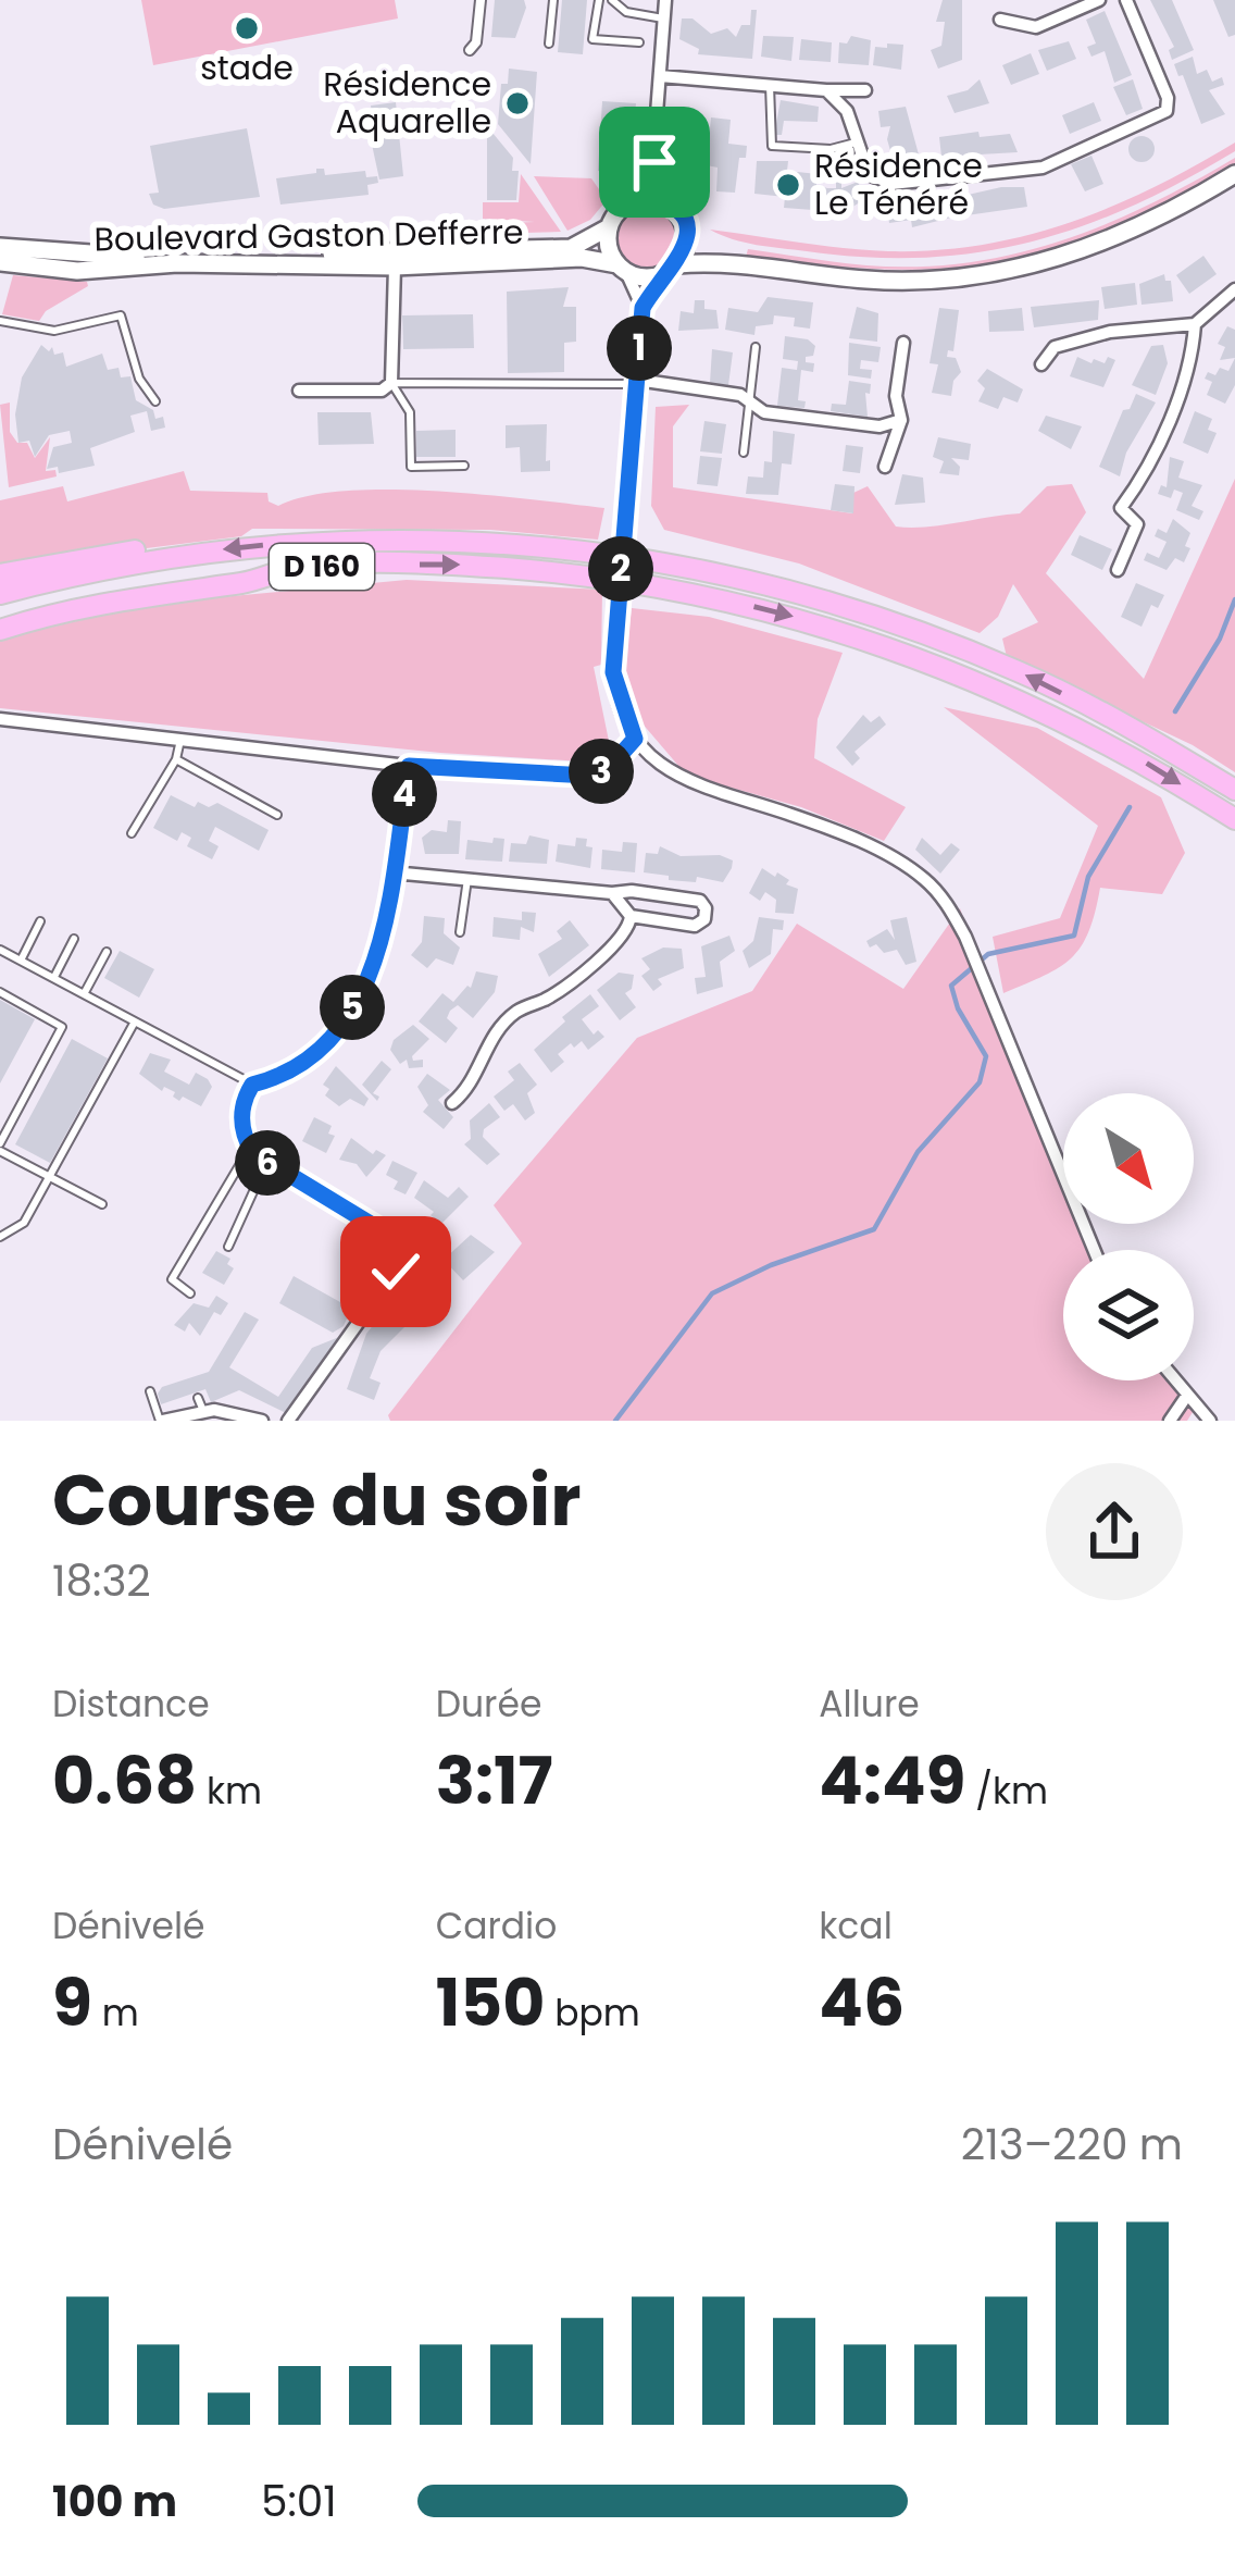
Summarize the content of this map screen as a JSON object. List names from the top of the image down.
{
  "streets": {
    "highway": ["D 160"],
    "main road": ["Boulevard Gaston Defferre"]
  },
  "places": ["stade", "Résidence Aquarelle", "Résidence Le Ténéré"],
  "north": "bottom right",
  "page": {
    "pins": [
      "1",
      "2",
      "3",
      "4",
      "5",
      "6"
    ],
    "heading": ["Course du soir", "18:32"],
    "stats": [
      ["Distance", "0.68 km"],
      ["Durée", "3:17"],
      ["Allure", "4:49 /km"],
      ["Dénivelé", "9 m"],
      ["Cardio", "150 bpm"],
      ["kcal", "46"]
    ],
    "chart": ["Dénivelé", "213–220 m"],
    "list": [
      {
        "name": "100 m",
        "note": "5:01"
      }
    ]
  }
}
